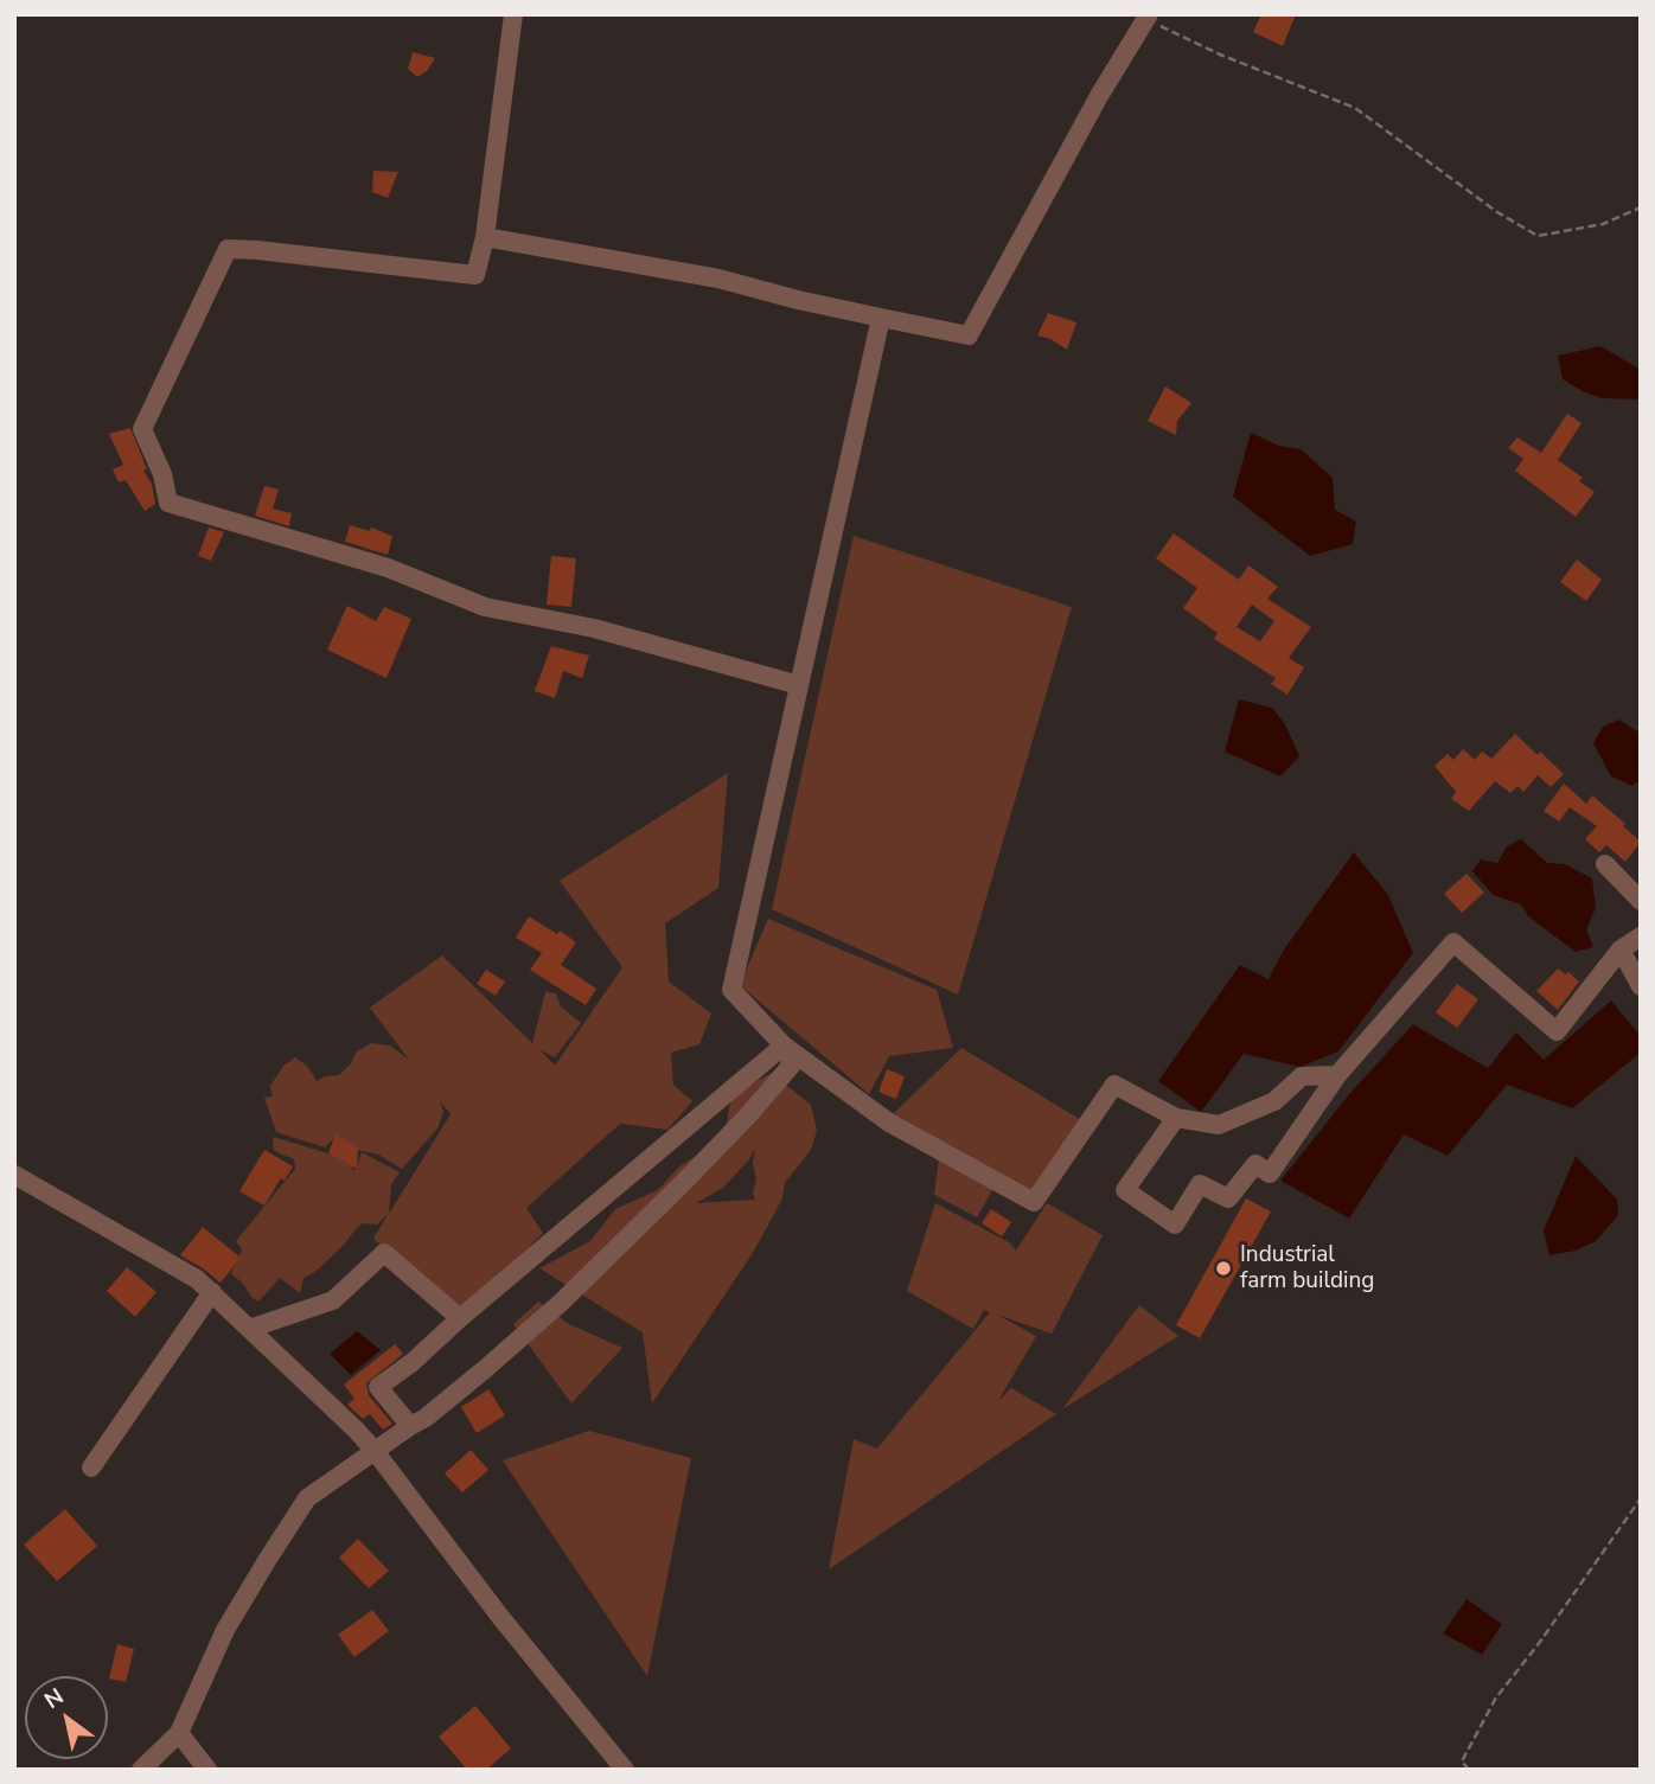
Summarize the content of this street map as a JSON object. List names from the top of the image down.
{
  "places": ["Industrial farm building"],
  "north": "top left"
}
